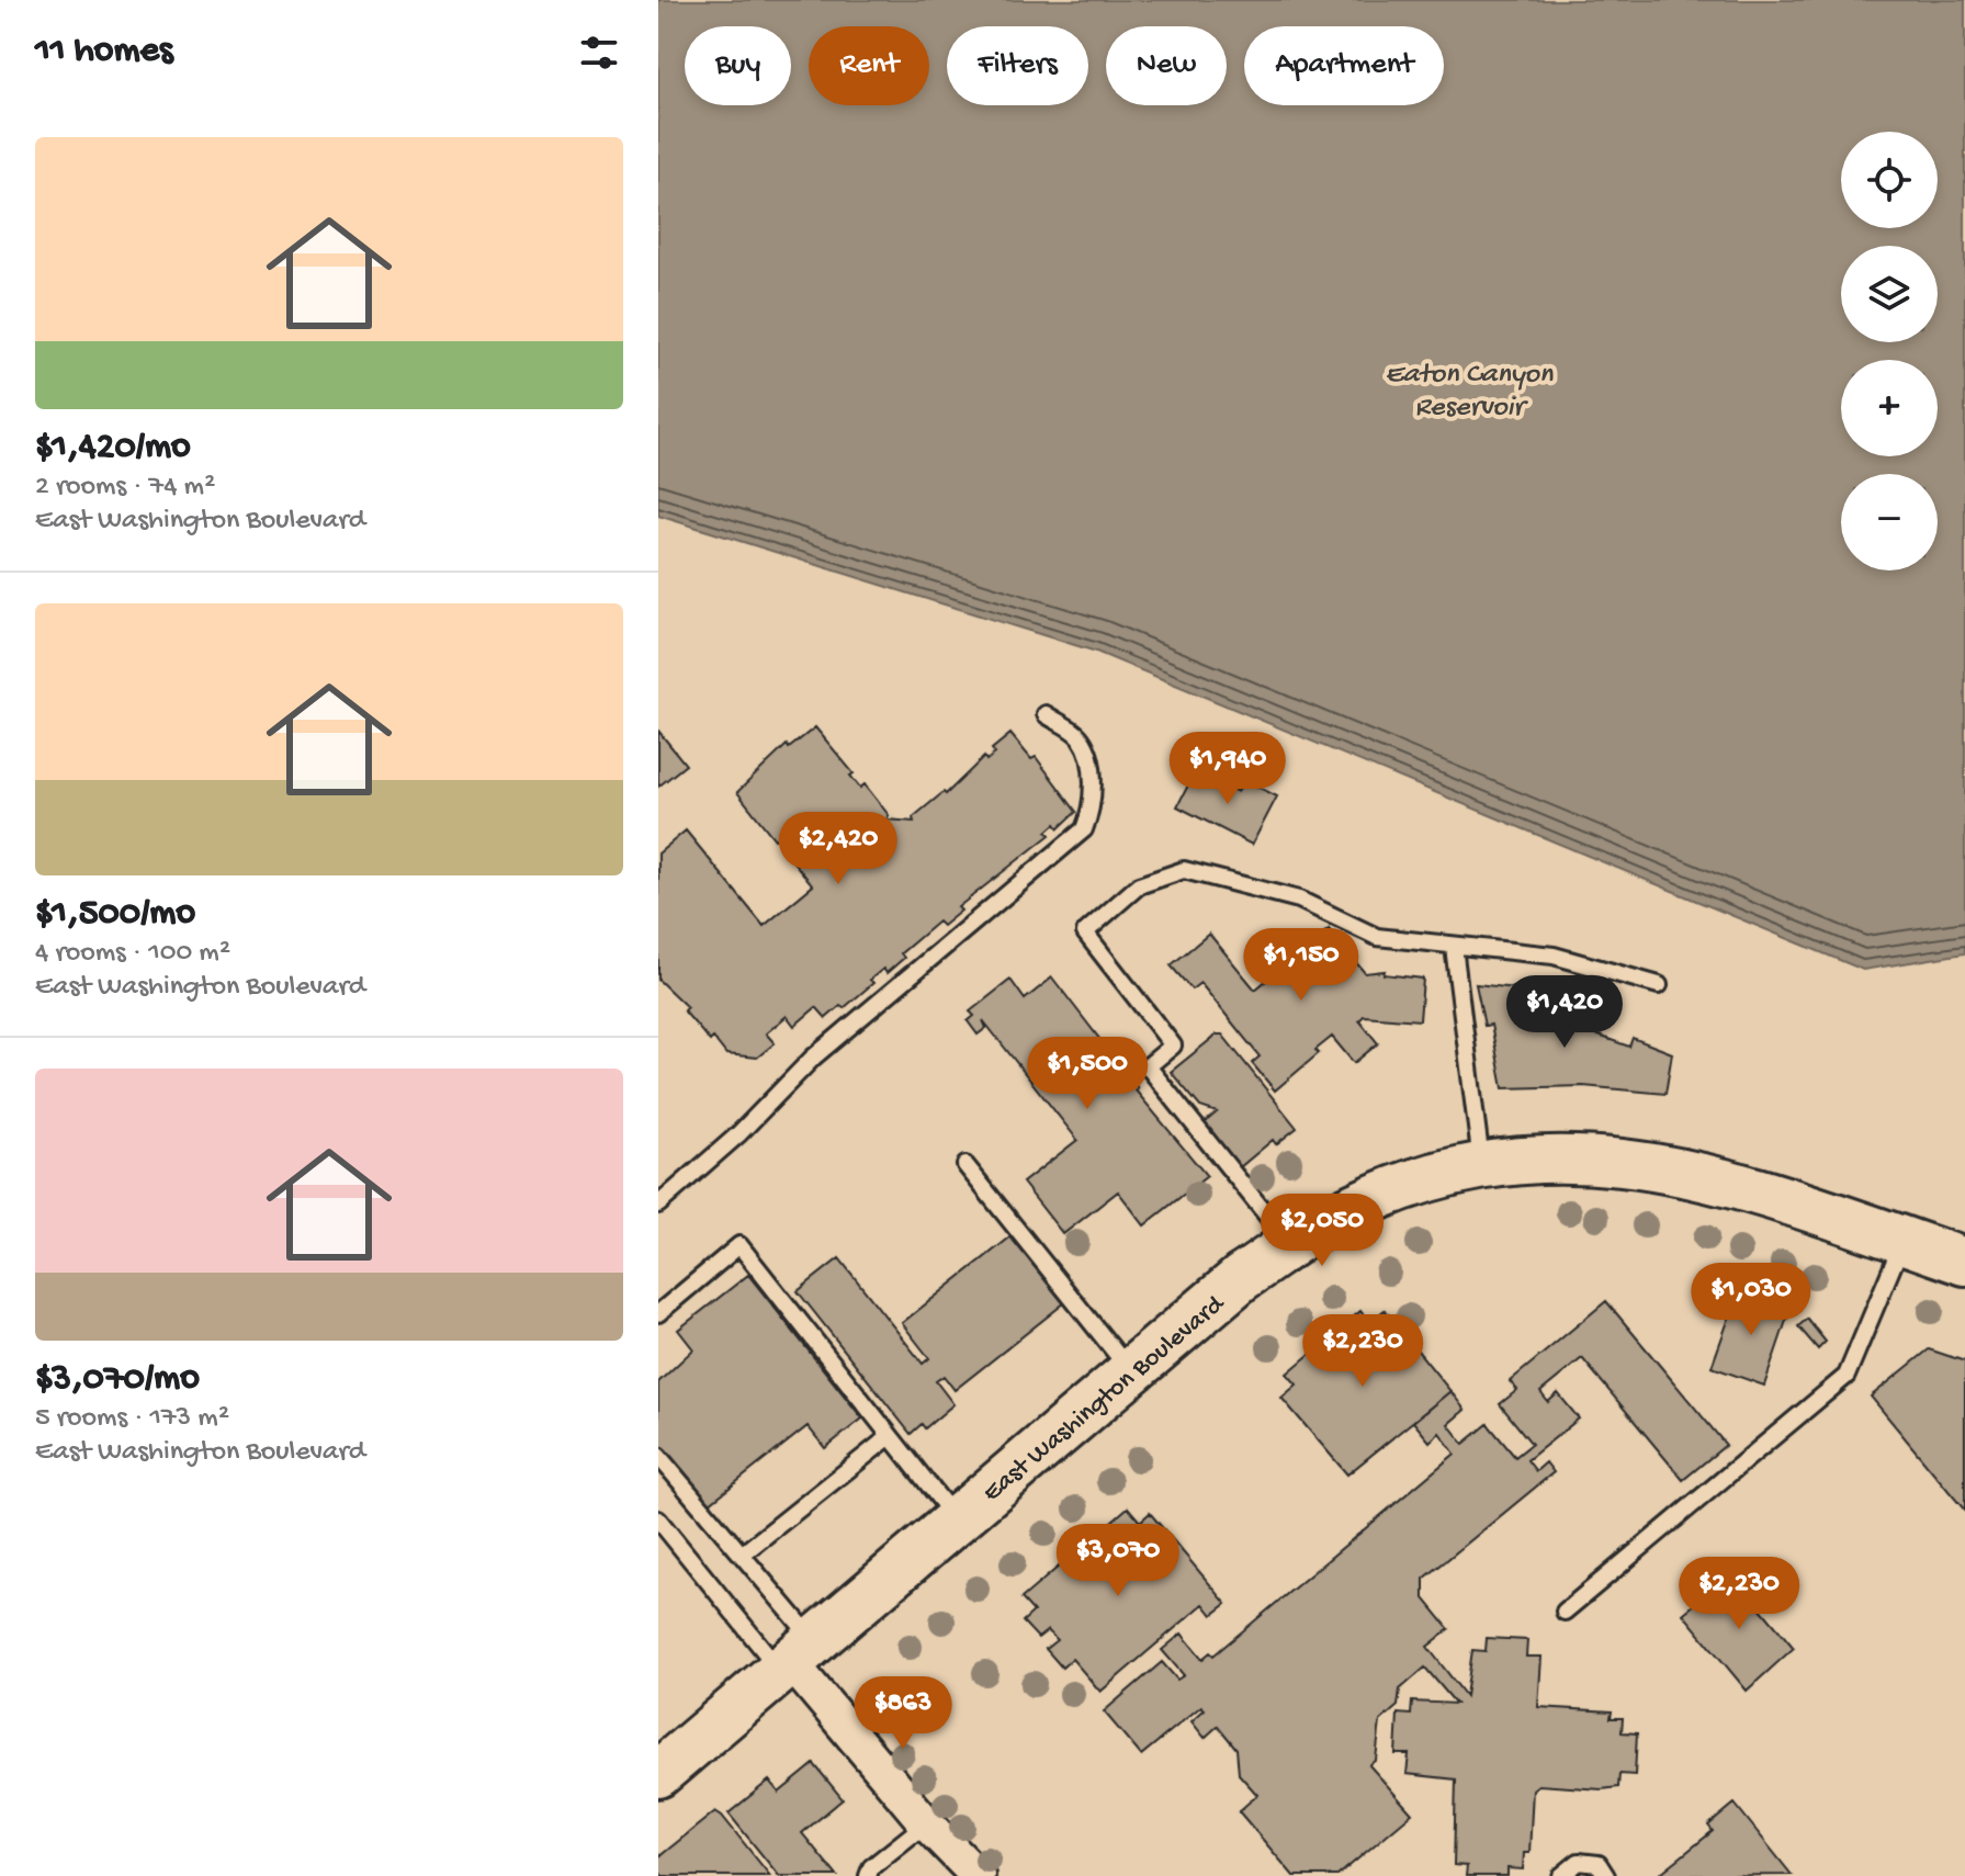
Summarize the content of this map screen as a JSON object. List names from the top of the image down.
{
  "streets": {
    "main road": ["East Washington Boulevard"]
  },
  "water": ["Eaton Canyon Reservoir"],
  "page": {
    "heading": "11 homes",
    "chip": [
      "Buy",
      "Rent",
      "Filters",
      "New",
      "Apartment"
    ],
    "list": [
      {
        "name": "$1,420/mo",
        "note": "2 rooms · 74 m² · East Washington Boulevard"
      },
      {
        "name": "$1,500/mo",
        "note": "4 rooms · 100 m² · East Washington Boulevard"
      },
      {
        "name": "$3,070/mo",
        "note": "5 rooms · 173 m² · East Washington Boulevard"
      }
    ],
    "map_buttons": ["+", "−"],
    "price": [
      "$1,940",
      "$2,420",
      "$1,150",
      "$1,420",
      "$1,500",
      "$2,050",
      "$1,030",
      "$2,230",
      "$3,070",
      "$2,230",
      "$863"
    ]
  }
}
